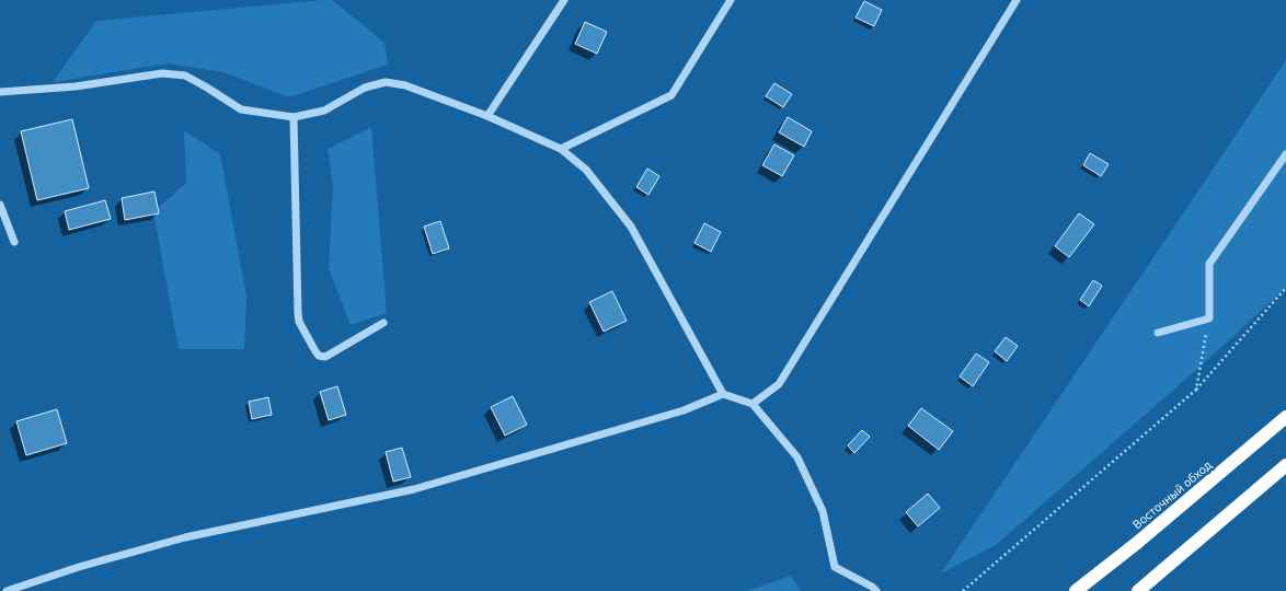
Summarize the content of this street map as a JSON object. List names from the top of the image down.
{
  "streets": {
    "highway": ["Восточный обход"]
  }
}
